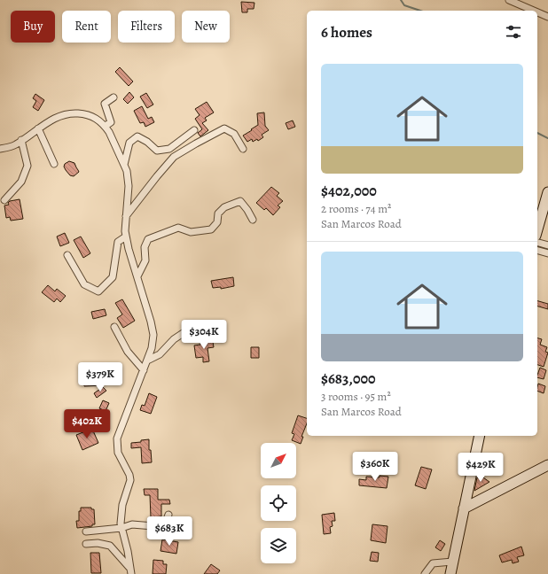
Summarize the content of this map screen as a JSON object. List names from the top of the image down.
{
  "north": "top right",
  "page": {
    "chip": [
      "Buy",
      "Rent",
      "Filters",
      "New"
    ],
    "heading": "6 homes",
    "list": [
      {
        "name": "$402,000",
        "note": "2 rooms · 74 m² · San Marcos Road"
      },
      {
        "name": "$683,000",
        "note": "3 rooms · 95 m² · San Marcos Road"
      }
    ],
    "price": [
      "$304K",
      "$379K",
      "$402K",
      "$360K",
      "$429K",
      "$683K"
    ]
  }
}
